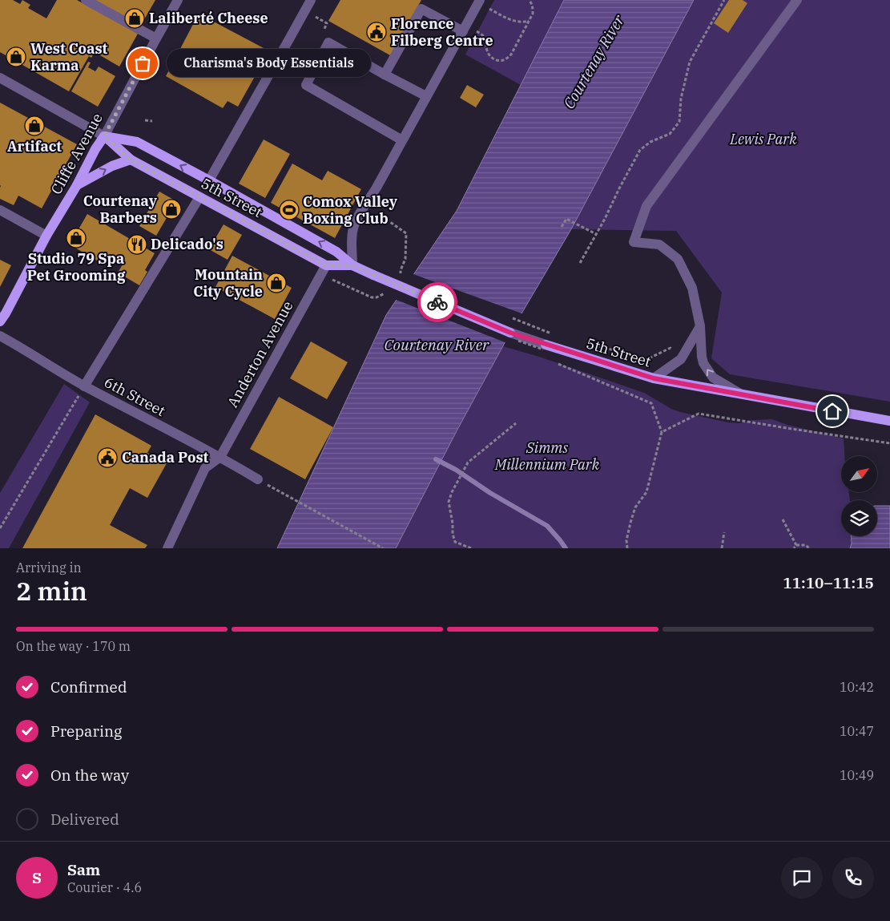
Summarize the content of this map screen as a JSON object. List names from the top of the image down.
{
  "streets": {
    "main road": ["Cliffe Avenue", "5th Street"],
    "street": ["Anderton Avenue", "6th Street"]
  },
  "crossings": [
    ["Cliffe Avenue", "5th Street"],
    ["5th Street", "Anderton Avenue"],
    ["Anderton Avenue", "6th Street"]
  ],
  "water": ["Courtenay River"],
  "parks": ["Lewis Park", "Simms Millennium Park"],
  "places": {
    "shop": [
      "Laliberté Cheese",
      "West Coast Karma",
      "Artifact",
      "Courtenay Barbers",
      "Studio 79 Spa Pet Grooming",
      "Mountain City Cycle"
    ],
    "public building": ["Florence Filberg Centre", "Canada Post"],
    "other": ["Charisma's Body Essentials"],
    "sports": ["Comox Valley Boxing Club"],
    "restaurant": ["Delicado's"]
  },
  "north": "top right",
  "page": {
    "bubble": "Charisma's Body Essentials",
    "heading": ["2 min", "Arriving in", "11:10–11:15"],
    "panel": ["Sam", "Courier · 4.6"],
    "bar": "On the way · 170 m",
    "list": [
      ["Confirmed", "10:42"],
      ["Preparing", "10:47"],
      ["On the way", "10:49"],
      "Delivered"
    ],
    "round": "S"
  }
}
